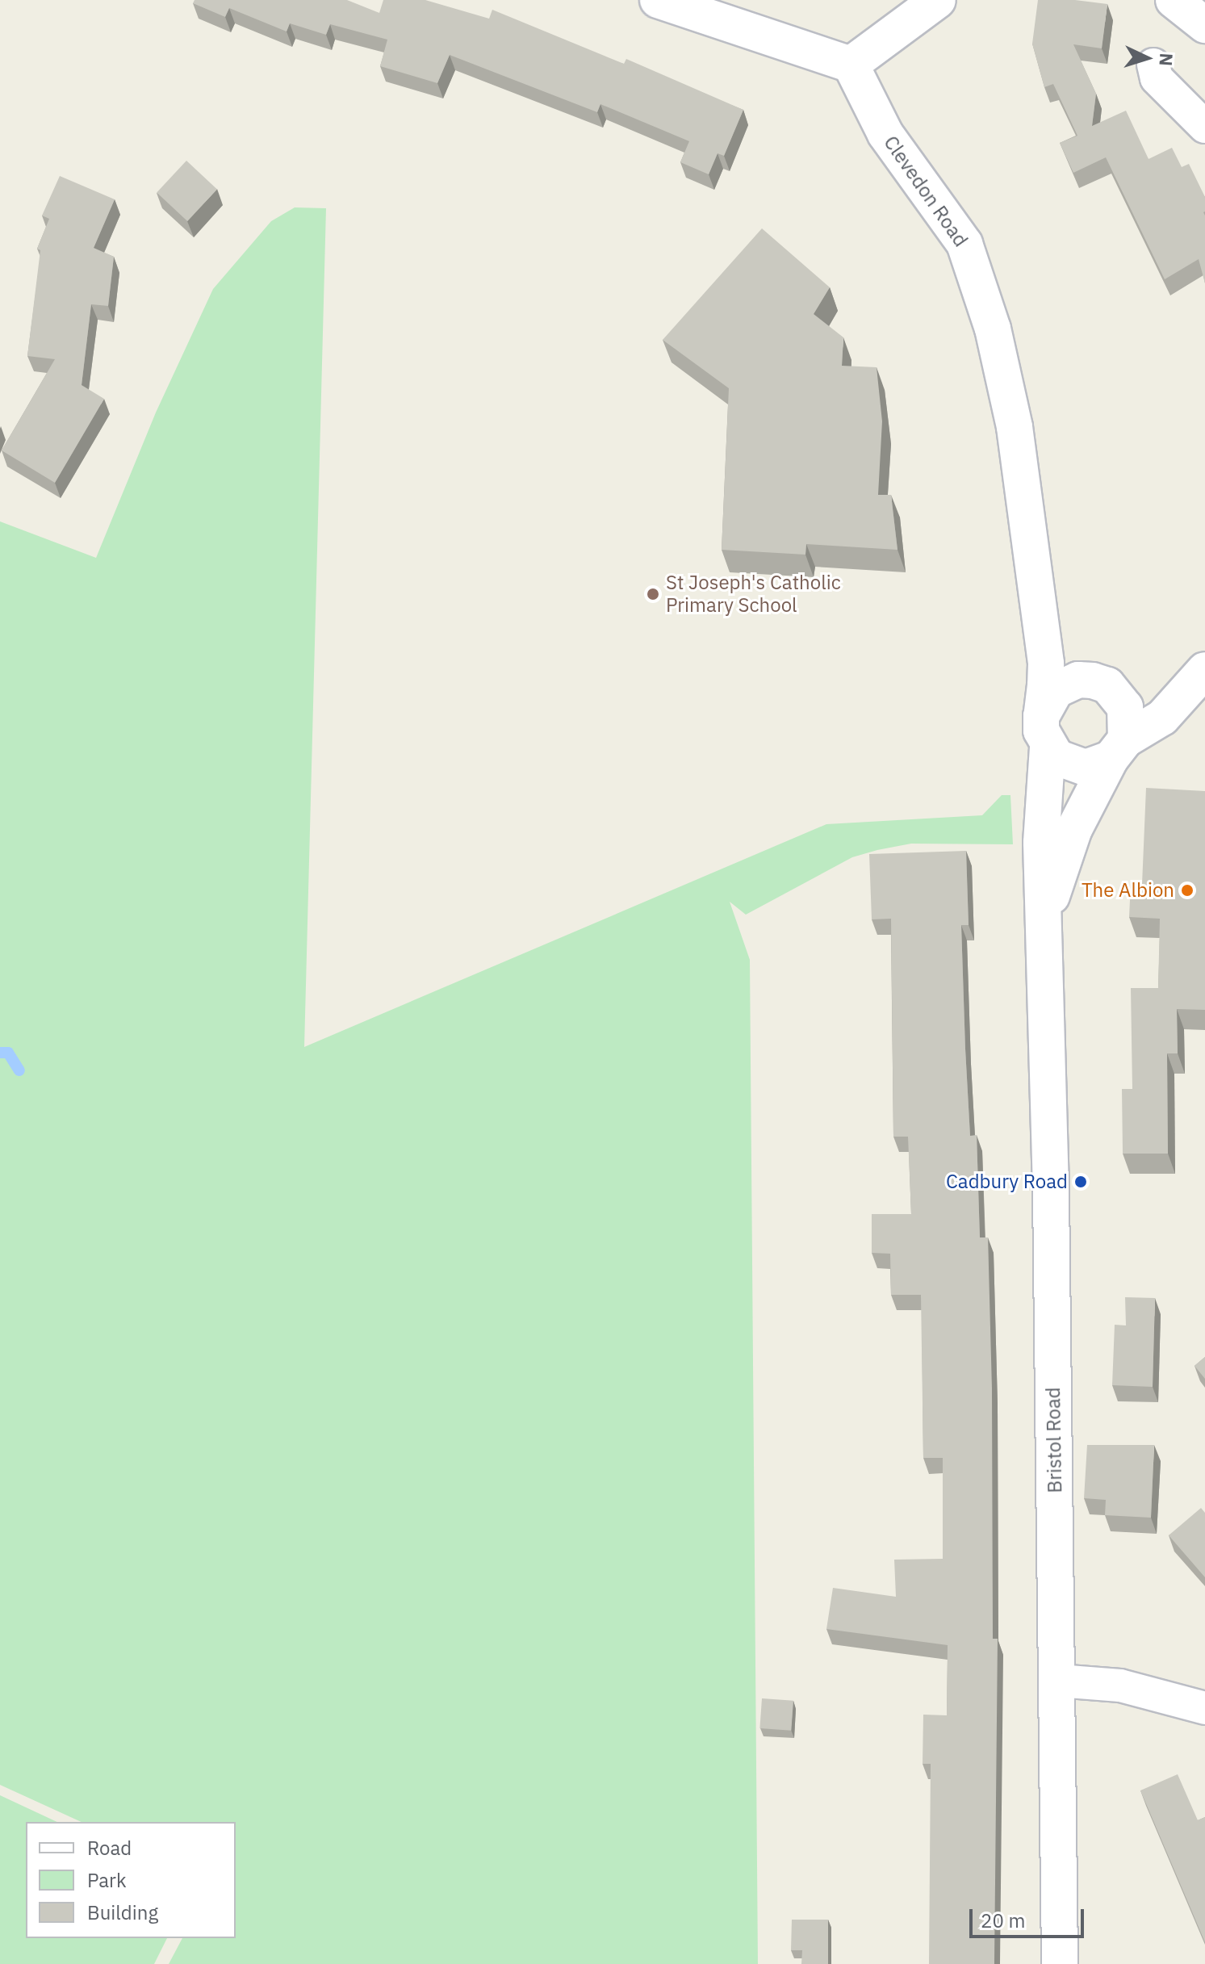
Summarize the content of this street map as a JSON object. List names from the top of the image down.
{
  "streets": {
    "main road": ["Clevedon Road", "Bristol Road"]
  },
  "crossings": [
    ["Clevedon Road", "Bristol Road"]
  ],
  "places": ["St Joseph's Catholic Primary School", "The Albion", "Cadbury Road"],
  "legend": ["Road", "Park", "Building"],
  "scale_bar": "20 m",
  "north": "right"
}
